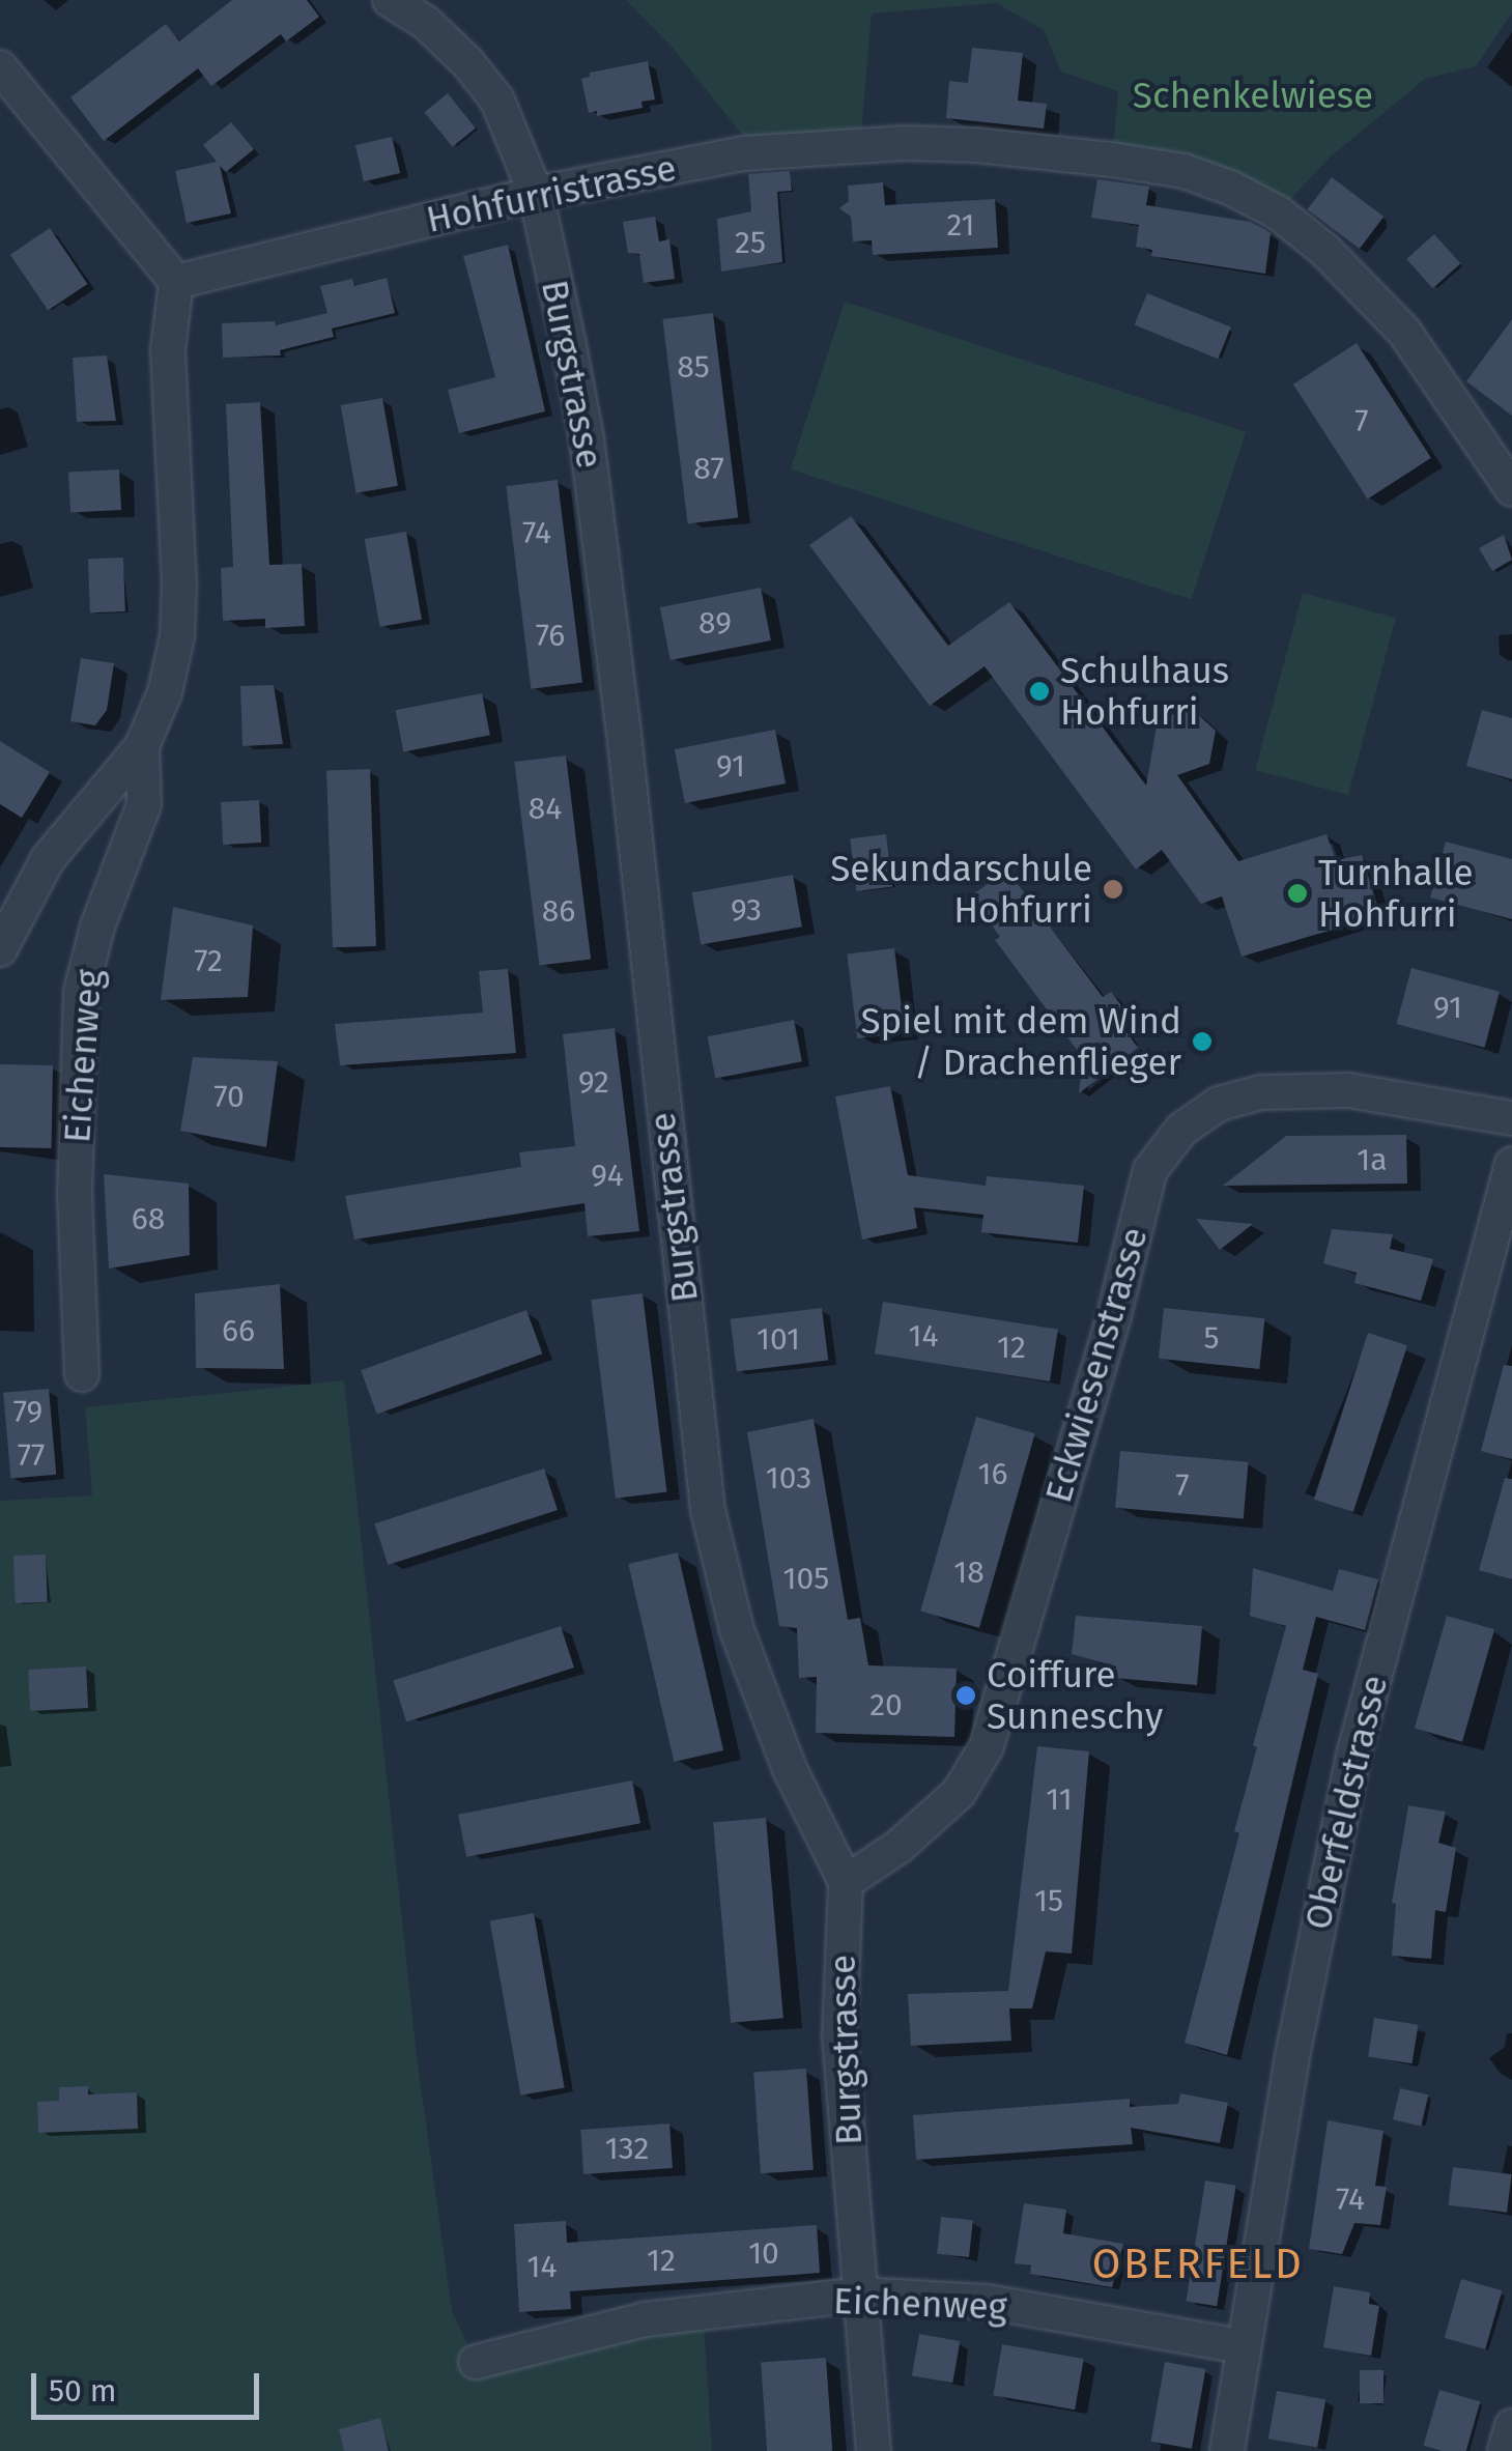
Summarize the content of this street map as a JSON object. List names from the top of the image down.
{
  "streets": {
    "street": [
      "Hohfurristrasse",
      "Burgstrasse",
      "Eichenweg",
      "Eckwiesenstrasse",
      "Oberfeldstrasse"
    ]
  },
  "crossings": [
    ["Hohfurristrasse", "Burgstrasse"],
    ["Burgstrasse", "Eichenweg"],
    ["Burgstrasse", "Eckwiesenstrasse"],
    ["Eichenweg", "Oberfeldstrasse"]
  ],
  "districts": ["OBERFELD"],
  "parks": ["Schenkelwiese"],
  "places": [
    "Schulhaus Hohfurri",
    "Sekundarschule Hohfurri",
    "Turnhalle Hohfurri",
    "Spiel mit dem Wind / Drachenflieger",
    "Coiffure Sunneschy"
  ],
  "house_numbers": [
    "21",
    "25",
    "85",
    "7",
    "87",
    "74",
    "89",
    "76",
    "91",
    "84",
    "93",
    "86",
    "72",
    "91",
    "92",
    "70",
    "1a",
    "94",
    "68",
    "66",
    "14",
    "5",
    "101",
    "12",
    "79",
    "77",
    "16",
    "103",
    "7",
    "18",
    "105",
    "20",
    "11",
    "15",
    "132",
    "74",
    "10",
    "12",
    "14"
  ],
  "scale_bar": "50 m"
}
